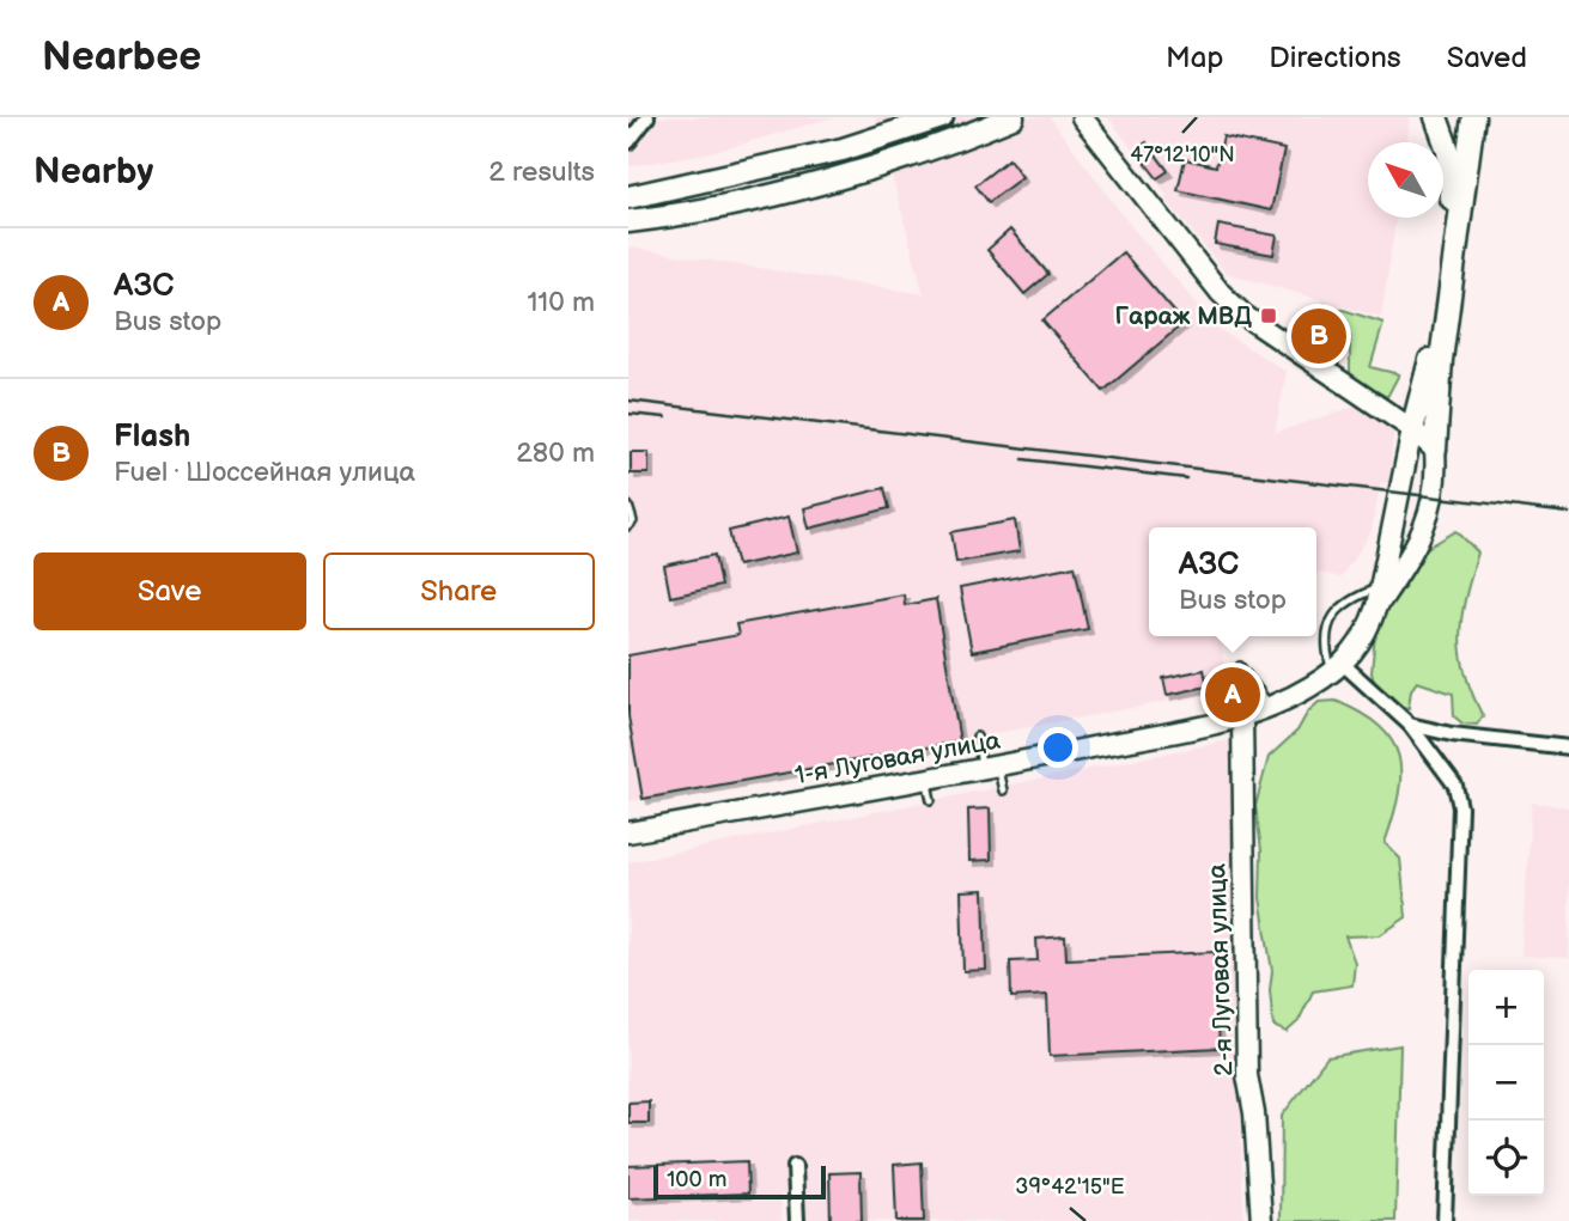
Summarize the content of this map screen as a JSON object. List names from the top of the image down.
{
  "streets": {
    "main road": ["1-я Луговая улица", "2-я Луговая улица"]
  },
  "crossings": [
    ["1-я Луговая улица", "2-я Луговая улица"]
  ],
  "places": {
    "transit": ["Гараж МВД"]
  },
  "scale_bar": "100 m",
  "north": "top left",
  "page": {
    "header": "Nearbee",
    "nav": ["Map", "Directions", "Saved"],
    "heading": ["Nearby", "2 results"],
    "list": [
      {
        "mark": "A",
        "name": "АЗС",
        "note": "Bus stop",
        "value": "110 m"
      },
      {
        "mark": "B",
        "name": "Flash",
        "note": "Fuel · Шоссейная улица",
        "value": "280 m"
      }
    ],
    "pins": ["B", "A"],
    "buttons": ["Save", "Share"],
    "popup": ["АЗС", "Bus stop"],
    "map_buttons": ["+", "−"],
    "scale": "100 m"
  },
  "coordinates": ["47°12'10\"N", "39°42'15\"E"]
}
